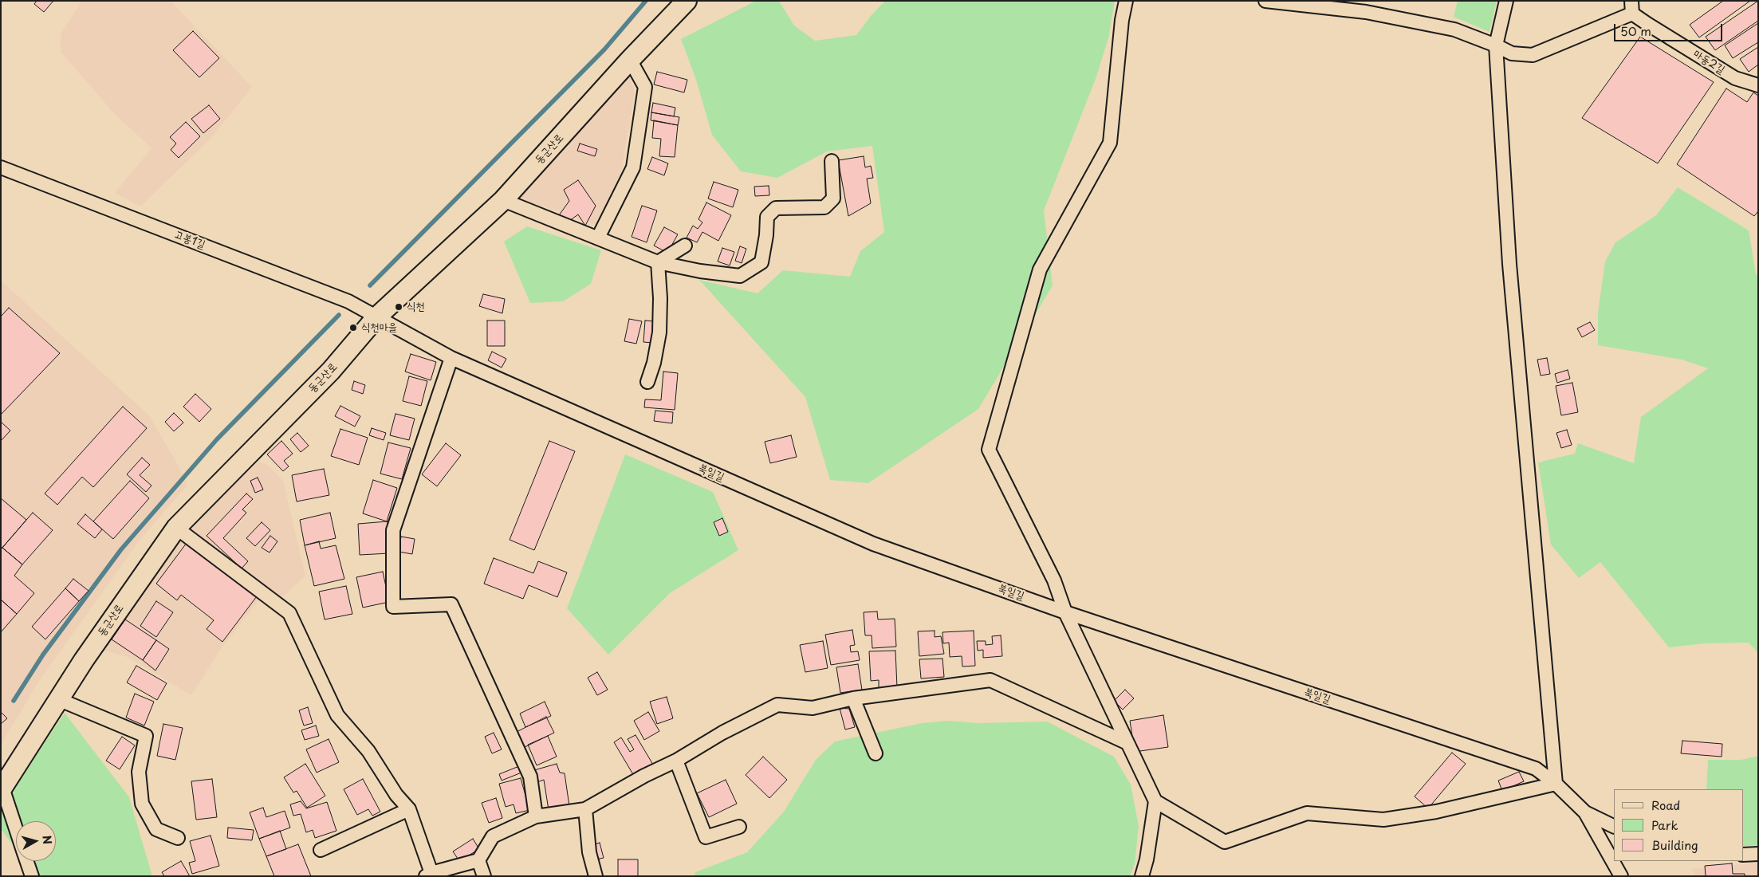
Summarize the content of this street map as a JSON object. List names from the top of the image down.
{
  "streets": {
    "street": [
      "마동2길",
      "동군산로",
      "고봉1길",
      "북일길"
    ]
  },
  "crossings": [
    ["동군산로", "고봉1길"],
    ["동군산로", "북일길"],
    ["고봉1길", "북일길"]
  ],
  "places": ["식천", "식천마을"],
  "legend": ["Road", "Park", "Building"],
  "scale_bar": "50 m",
  "north": "right"
}
